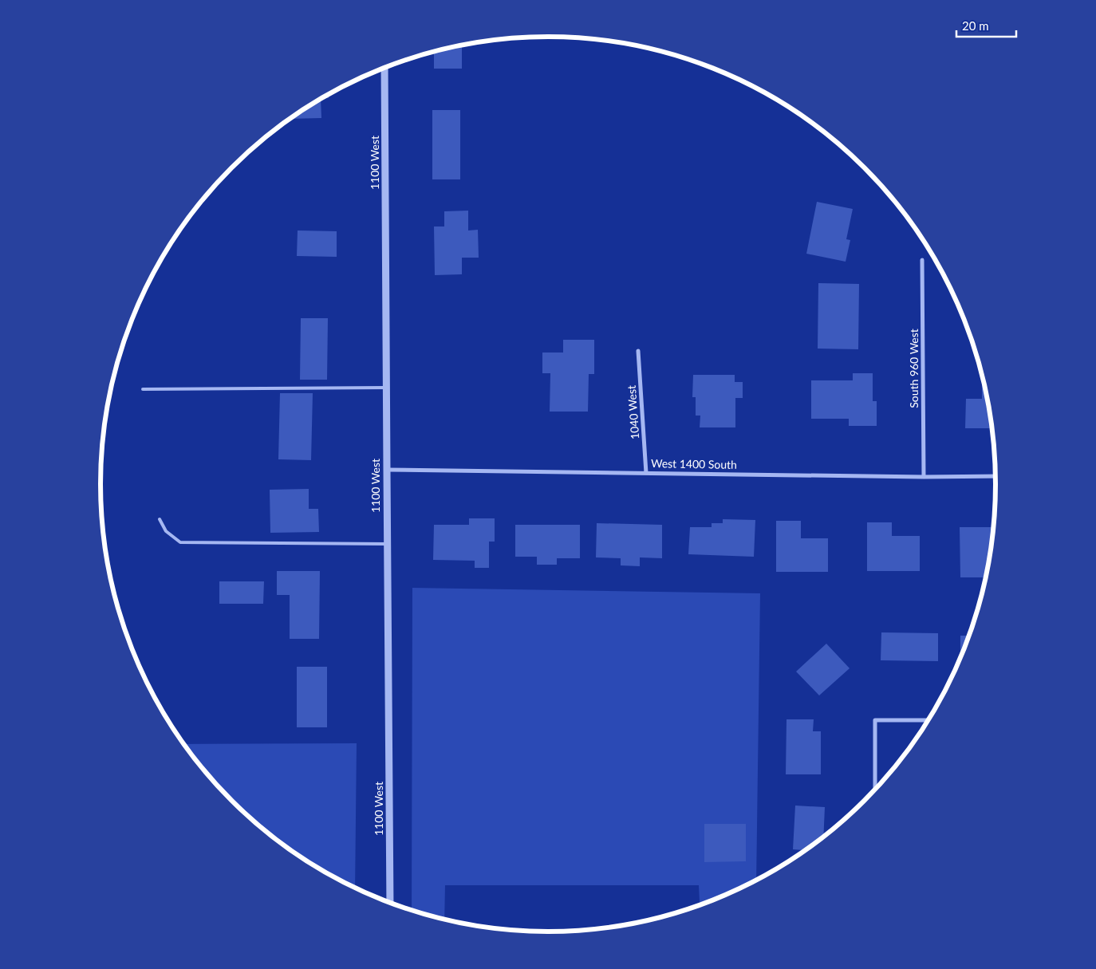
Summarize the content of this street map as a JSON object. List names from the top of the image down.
{
  "streets": {
    "street": [
      "1100 West",
      "South 960 West",
      "1040 West",
      "West 1400 South"
    ]
  },
  "crossings": [
    ["1100 West", "West 1400 South"],
    ["South 960 West", "West 1400 South"],
    ["1040 West", "West 1400 South"]
  ],
  "scale_bar": "20 m"
}
